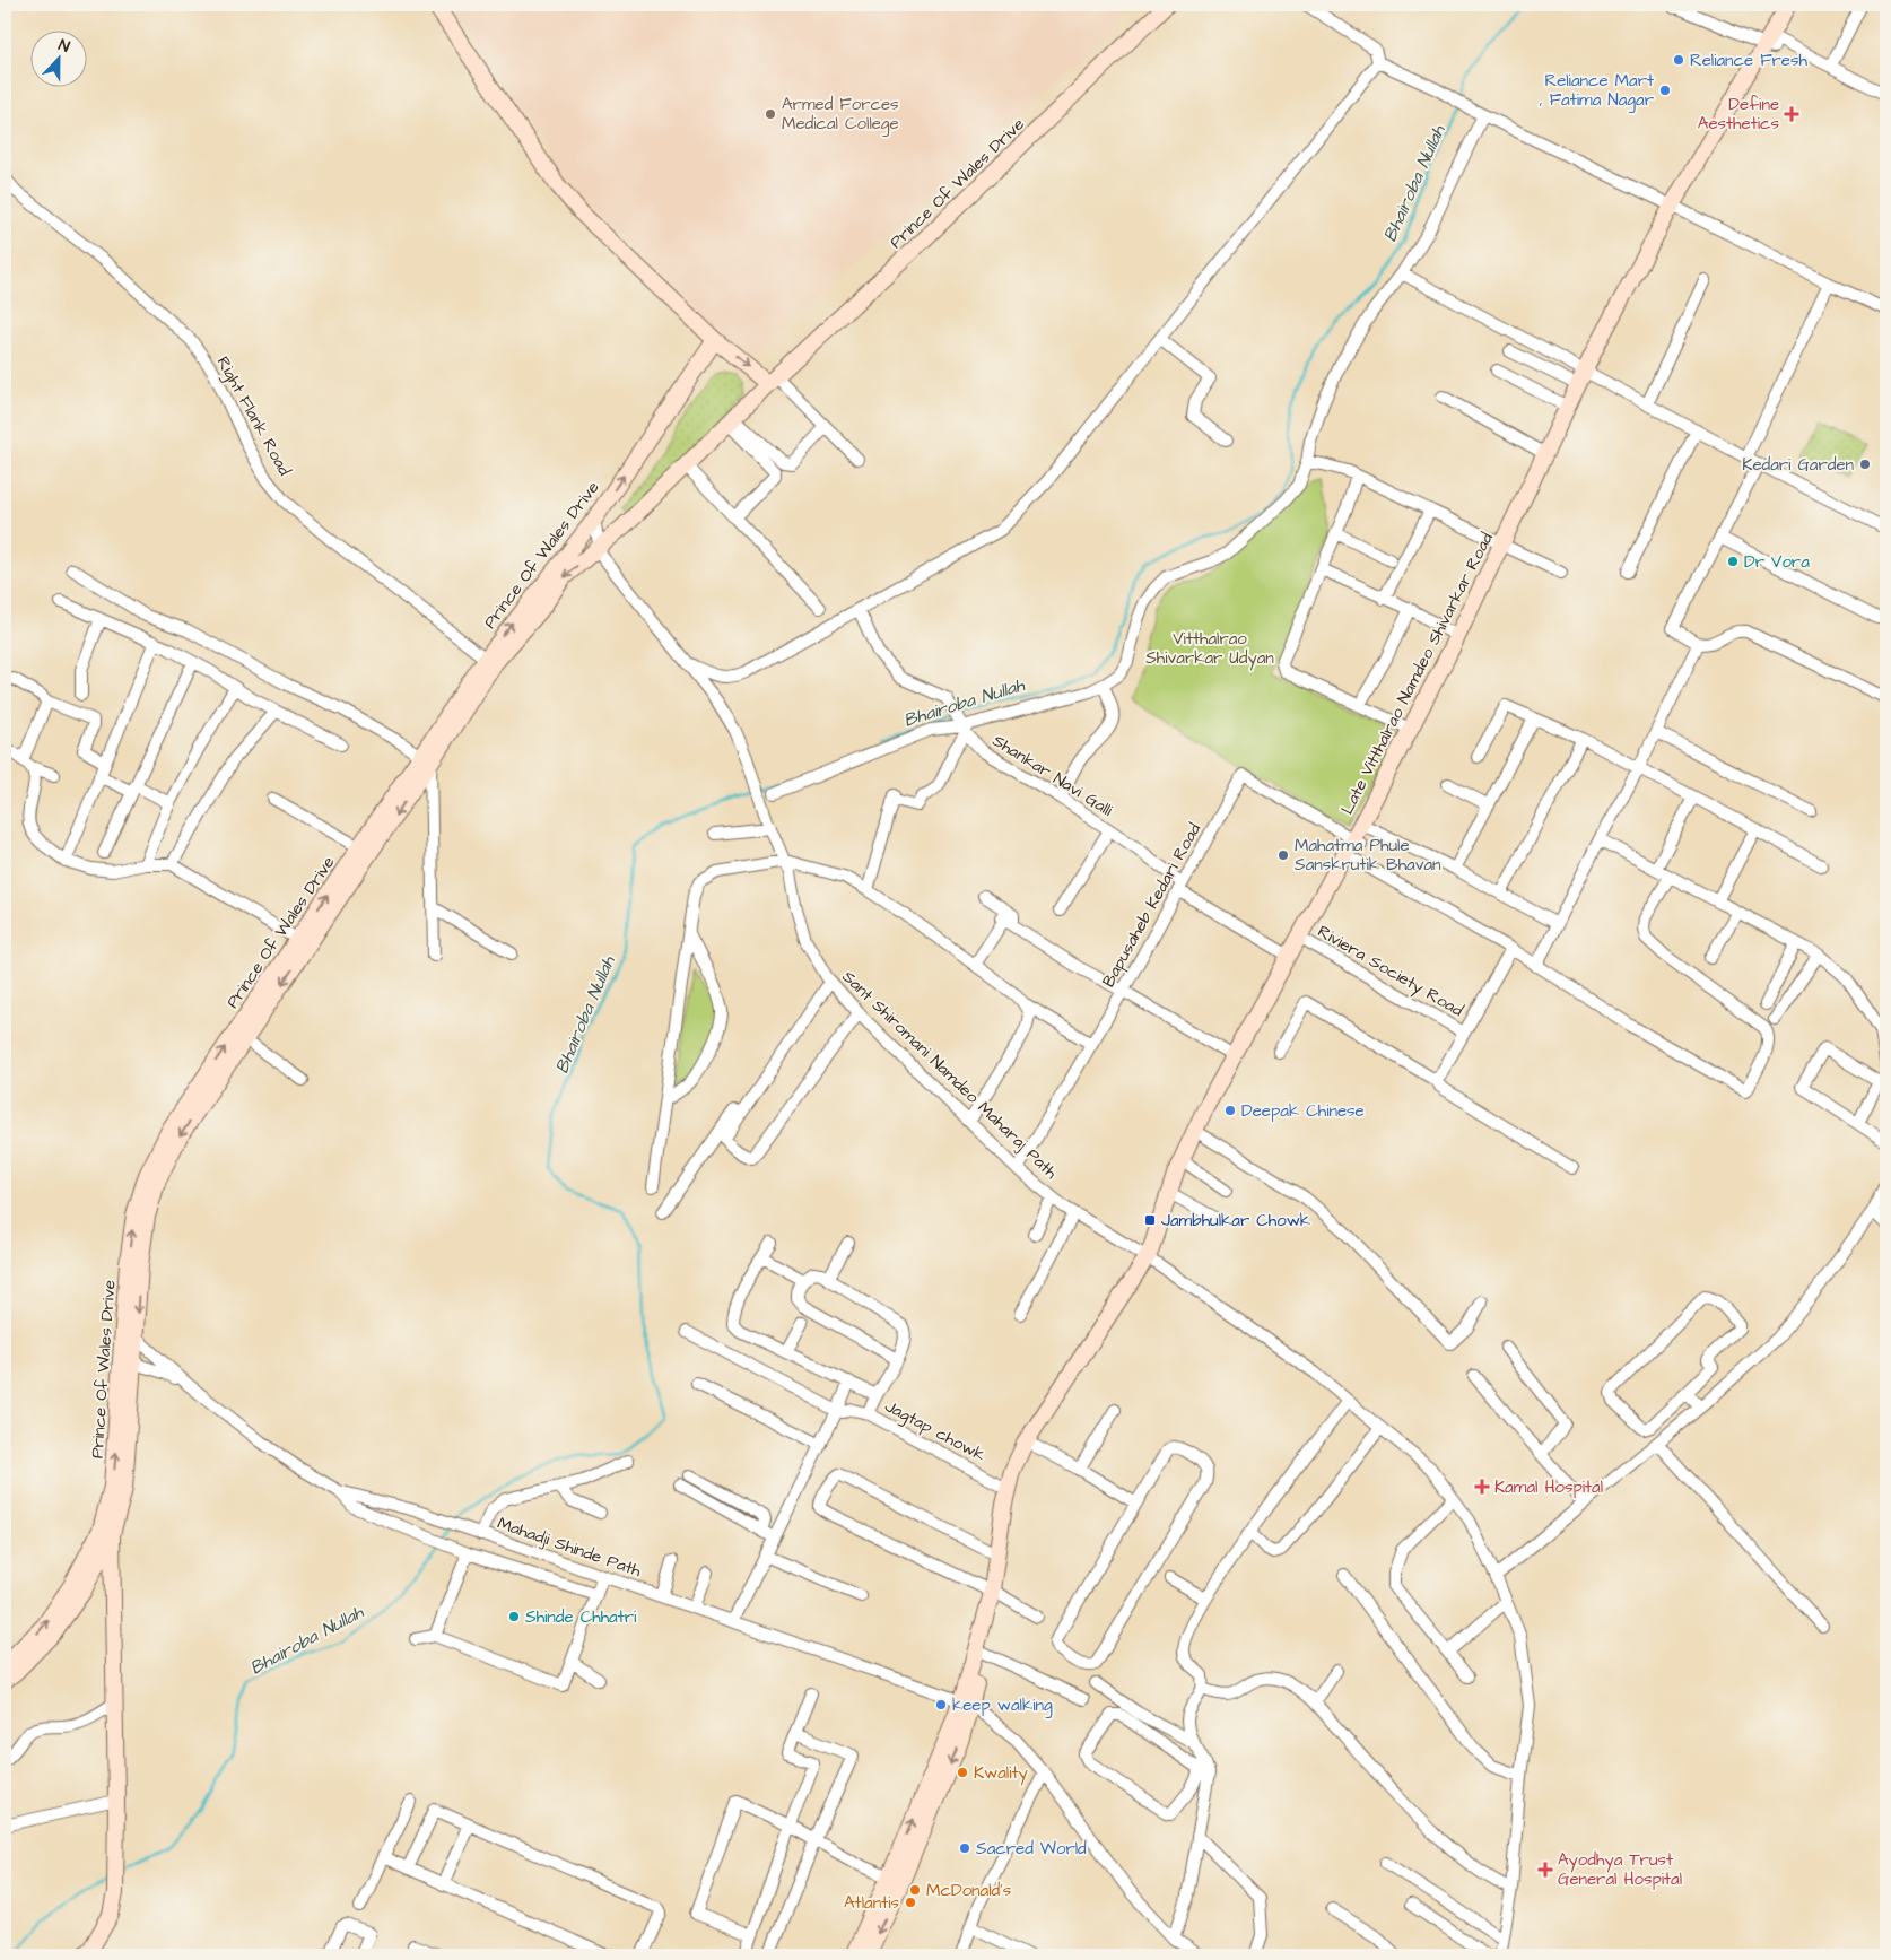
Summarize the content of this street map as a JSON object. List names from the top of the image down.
{
  "streets": {
    "street": [
      "Prince Of Wales Drive",
      "Right Flank Road",
      "Late Vitthalrao Namdeo Shivarkar Road",
      "Shankar Navi Galli",
      "Bapusaheb Kedari Road",
      "Riviera Society Road",
      "Sant Shiromani Namdeo Maharaj Path",
      "Jagtap chowk",
      "Mahadji Shinde Path"
    ]
  },
  "crossings": [
    ["Prince Of Wales Drive", "Right Flank Road"],
    ["Prince Of Wales Drive", "Sant Shiromani Namdeo Maharaj Path"],
    ["Prince Of Wales Drive", "Mahadji Shinde Path"],
    ["Late Vitthalrao Namdeo Shivarkar Road", "Shankar Navi Galli"],
    ["Late Vitthalrao Namdeo Shivarkar Road", "Bapusaheb Kedari Road"],
    ["Late Vitthalrao Namdeo Shivarkar Road", "Riviera Society Road"],
    ["Late Vitthalrao Namdeo Shivarkar Road", "Sant Shiromani Namdeo Maharaj Path"],
    ["Late Vitthalrao Namdeo Shivarkar Road", "Jagtap chowk"],
    ["Late Vitthalrao Namdeo Shivarkar Road", "Mahadji Shinde Path"],
    ["Shankar Navi Galli", "Bapusaheb Kedari Road"],
    ["Bapusaheb Kedari Road", "Sant Shiromani Namdeo Maharaj Path"]
  ],
  "water": ["Bhairoba Nullah"],
  "parks": ["Vitthalrao Shivarkar Udyan"],
  "places": {
    "other": [
      "Reliance Fresh",
      "Reliance Mart , Fatima Nagar",
      "Armed Forces Medical College",
      "Kedari Garden",
      "Dr Vora",
      "Mahatma Phule Sanskrutik Bhavan",
      "Deepak Chinese",
      "Shinde Chhatri",
      "keep walking",
      "Kwality",
      "Sacred World",
      "McDonald's",
      "Atlantis"
    ],
    "health": ["Define Aesthetics", "Kamal Hospital", "Ayodhya Trust General Hospital"],
    "transit": ["Jambhulkar Chowk"]
  },
  "north": "top"
}
